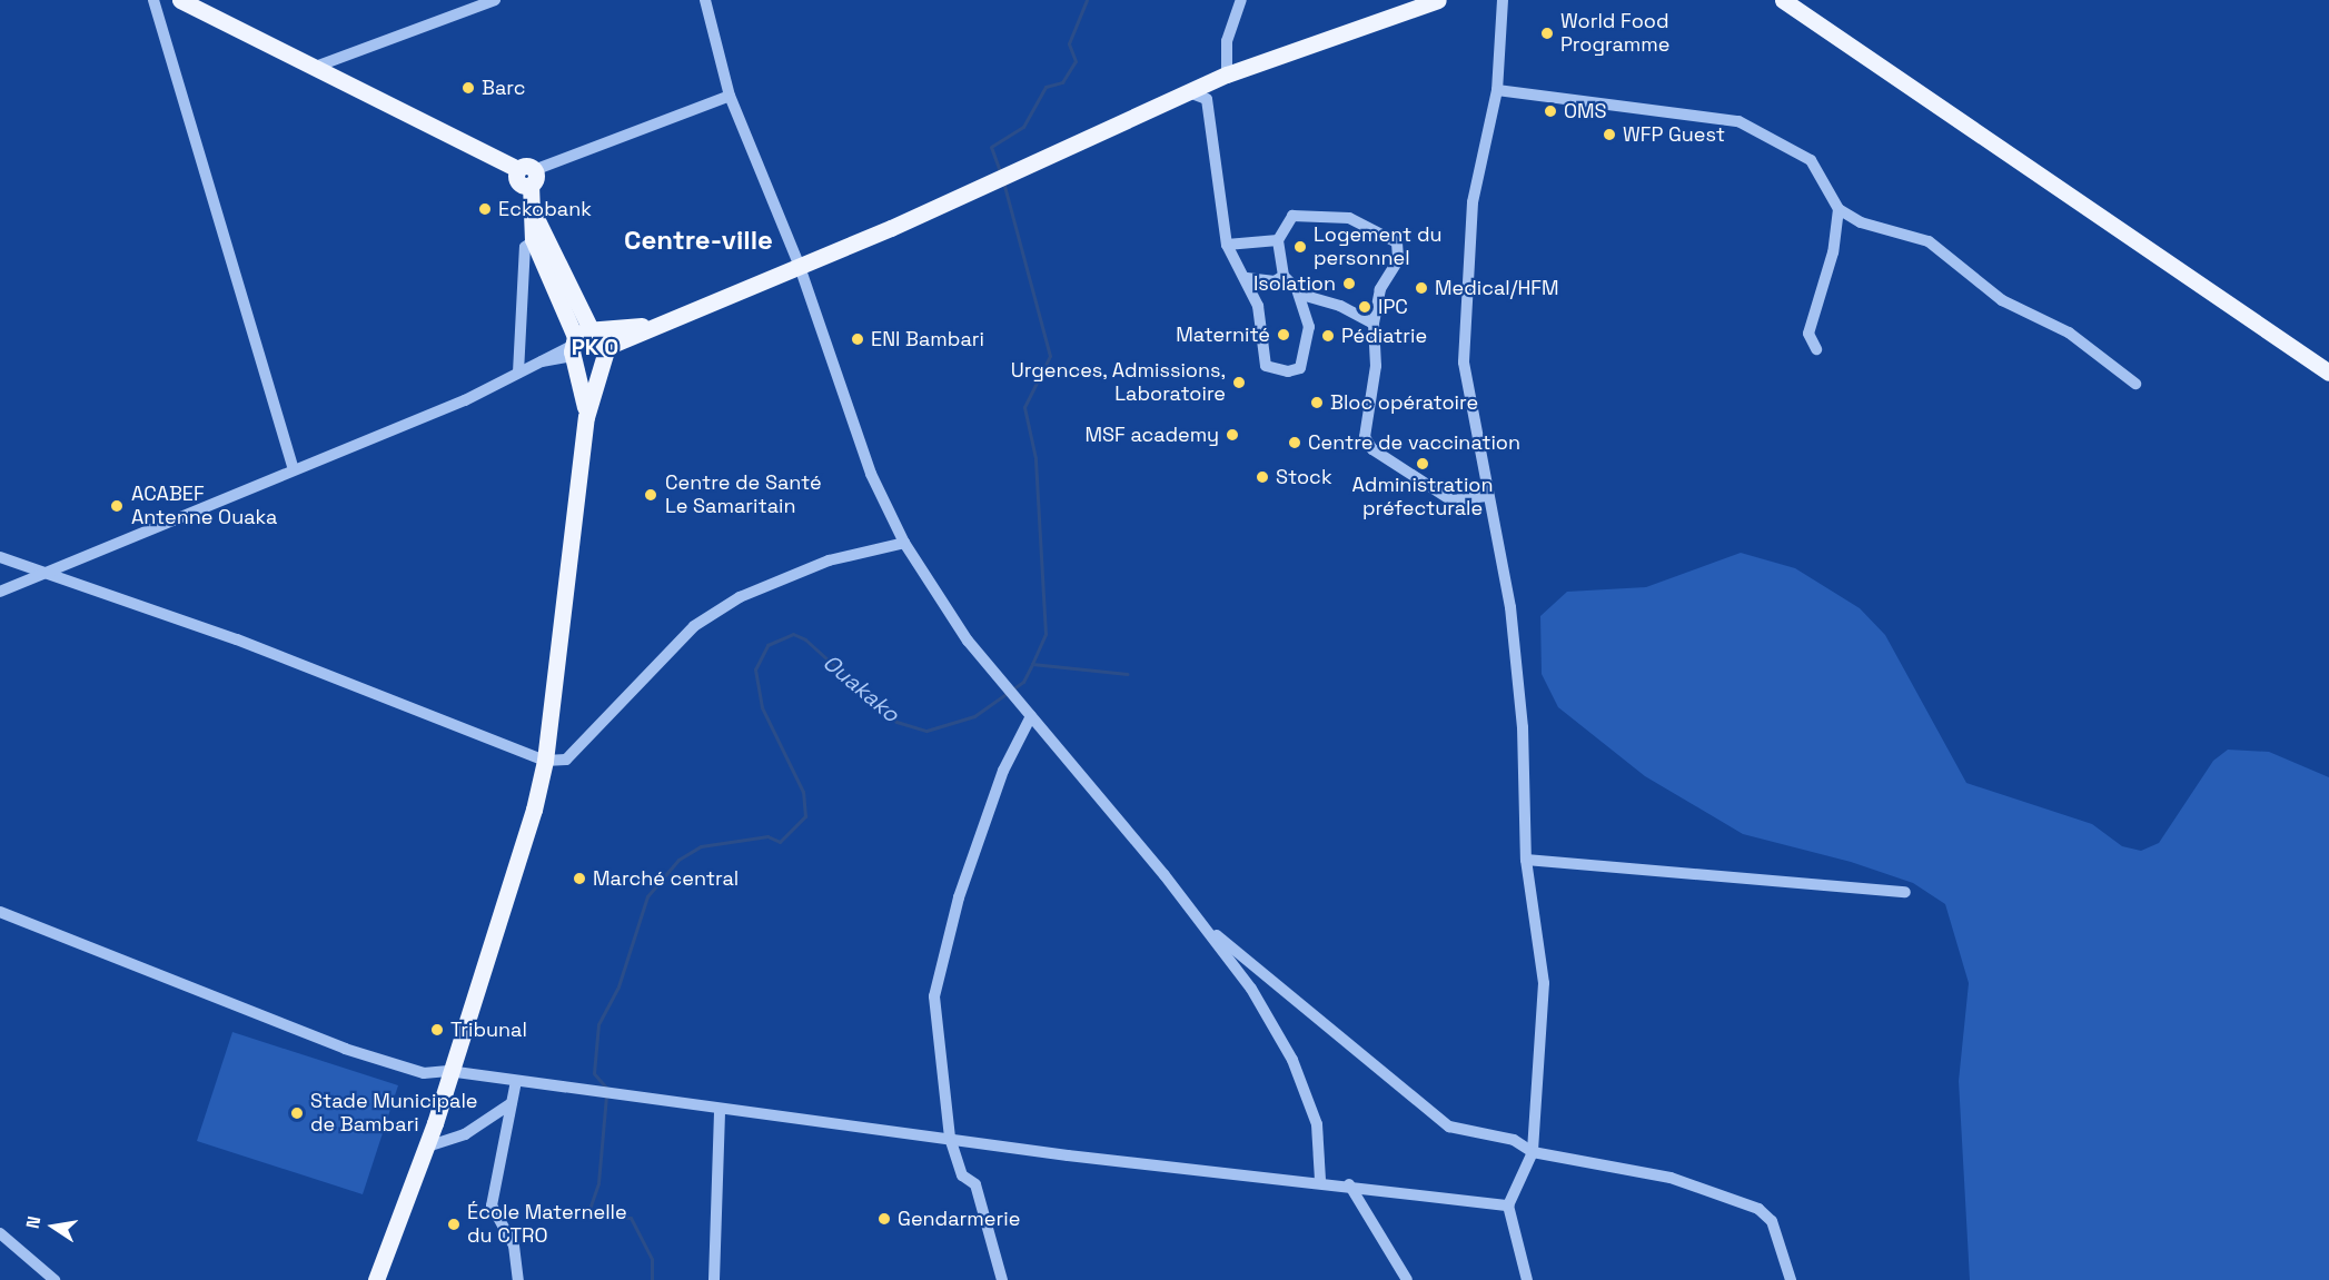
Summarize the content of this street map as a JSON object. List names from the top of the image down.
{
  "districts": ["Centre-ville", "PK 0"],
  "water": ["Ouakako"],
  "places": [
    "World Food Programme",
    "Barc",
    "OMS",
    "WFP Guest",
    "Eckobank",
    "Logement du personnel",
    "Isolation",
    "Medical/HFM",
    "IPC",
    "Maternité",
    "Pédiatrie",
    "ENI Bambari",
    "Urgences, Admissions, Laboratoire",
    "Bloc opératoire",
    "MSF academy",
    "Centre de vaccination",
    "Administration préfecturale",
    "Stock",
    "Centre de Santé Le Samaritain",
    "ACABEF Antenne Ouaka",
    "Marché central",
    "Tribunal",
    "Stade Municipale de Bambari",
    "Gendarmerie",
    "École Maternelle du CTRO"
  ],
  "north": "left"
}
